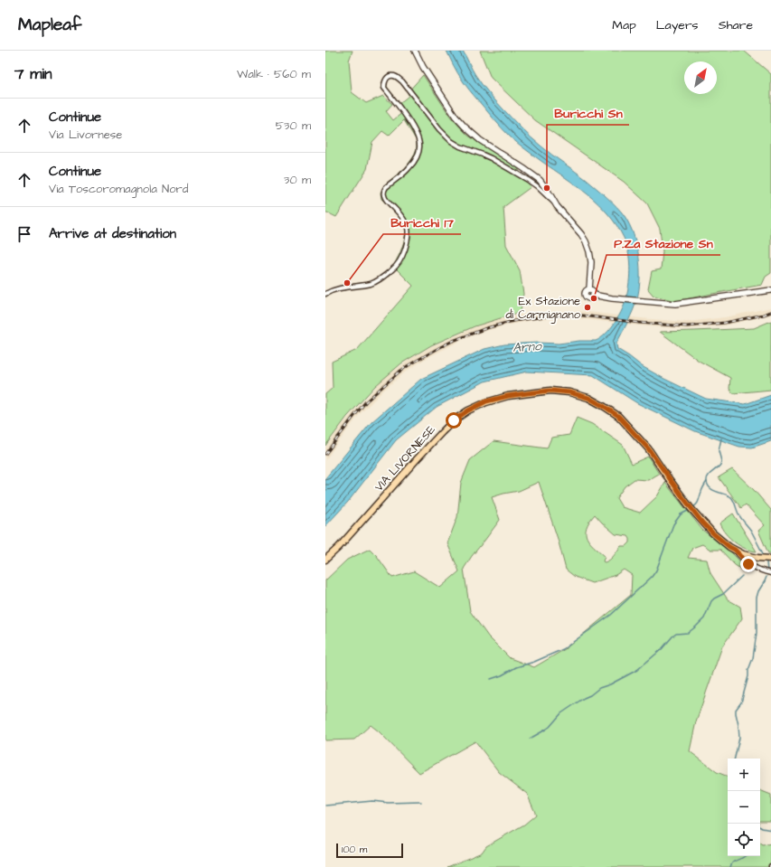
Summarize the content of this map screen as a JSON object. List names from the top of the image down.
{
  "streets": {
    "main road": ["VIA LIVORNESE"]
  },
  "water": ["Arno"],
  "places": [
    "Buricchi Sn",
    "Buricchi 17",
    "P.Za Stazione Sn",
    "Ex Stazione di Carmignano"
  ],
  "scale_bar": "100 m",
  "north": "top right",
  "page": {
    "header": "Mapleaf",
    "nav": ["Map", "Layers", "Share"],
    "heading": ["7 min", "Walk · 560 m"],
    "list": [
      ["Continue", "Via Livornese", "530 m"],
      ["Continue", "Via Toscoromagnola Nord", "30 m"],
      "Arrive at destination"
    ],
    "map_buttons": ["+", "−"],
    "scale": "100 m"
  }
}
